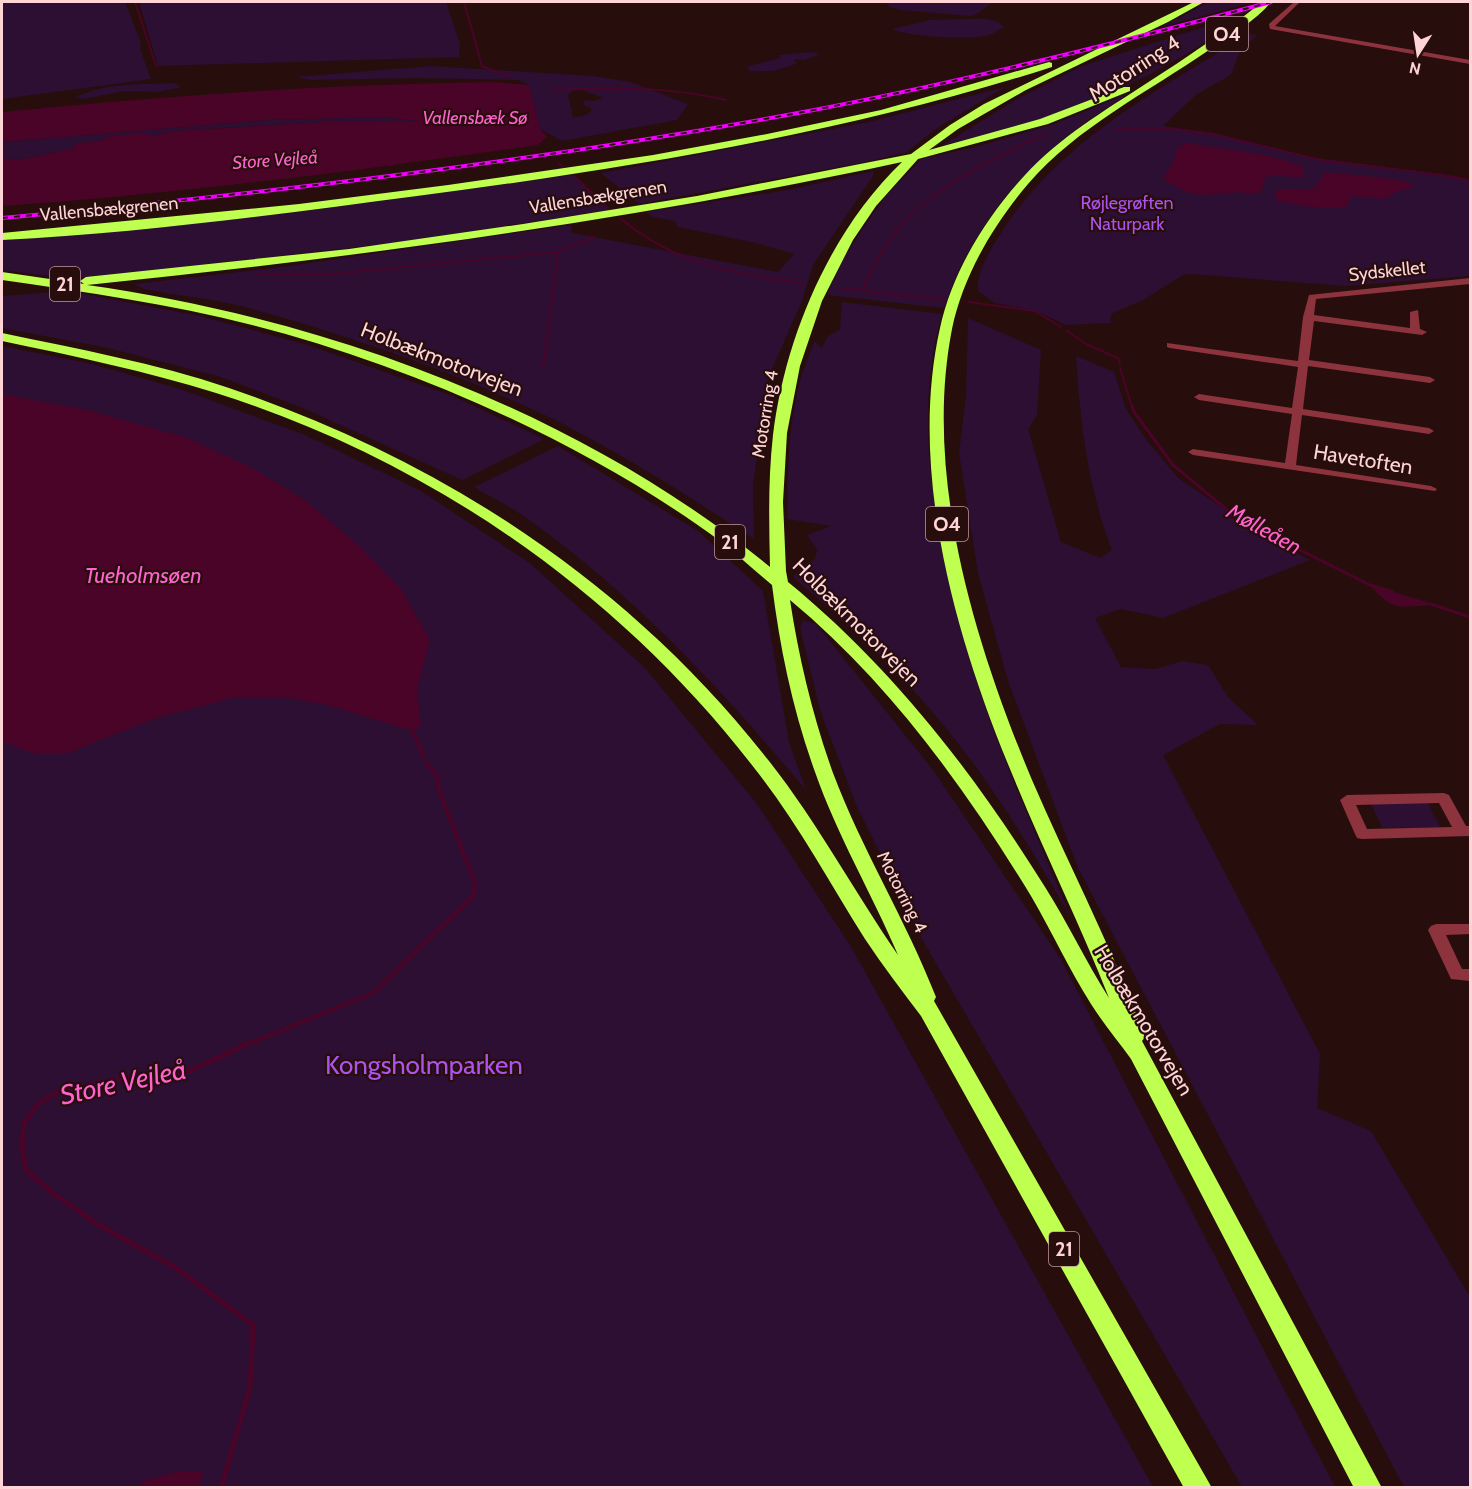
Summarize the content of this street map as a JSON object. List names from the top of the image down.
{
  "streets": {
    "highway": [
      "O4",
      "Motorring 4",
      "Vallensbækgrenen",
      "21",
      "Holbækmotorvejen"
    ],
    "street": ["Sydskellet", "Havetoften"]
  },
  "crossings": [
    ["Motorring 4", "Vallensbækgrenen"],
    ["Motorring 4", "21"],
    ["Motorring 4", "Holbækmotorvejen"],
    ["Vallensbækgrenen", "Holbækmotorvejen"],
    ["Sydskellet", "Havetoften"]
  ],
  "water": [
    "Vallensbæk Sø",
    "Store Vejleå",
    "Mølleåen",
    "Tueholmsøen"
  ],
  "parks": ["Røjlegrøften Naturpark", "Kongsholmparken"],
  "north": "bottom"
}
